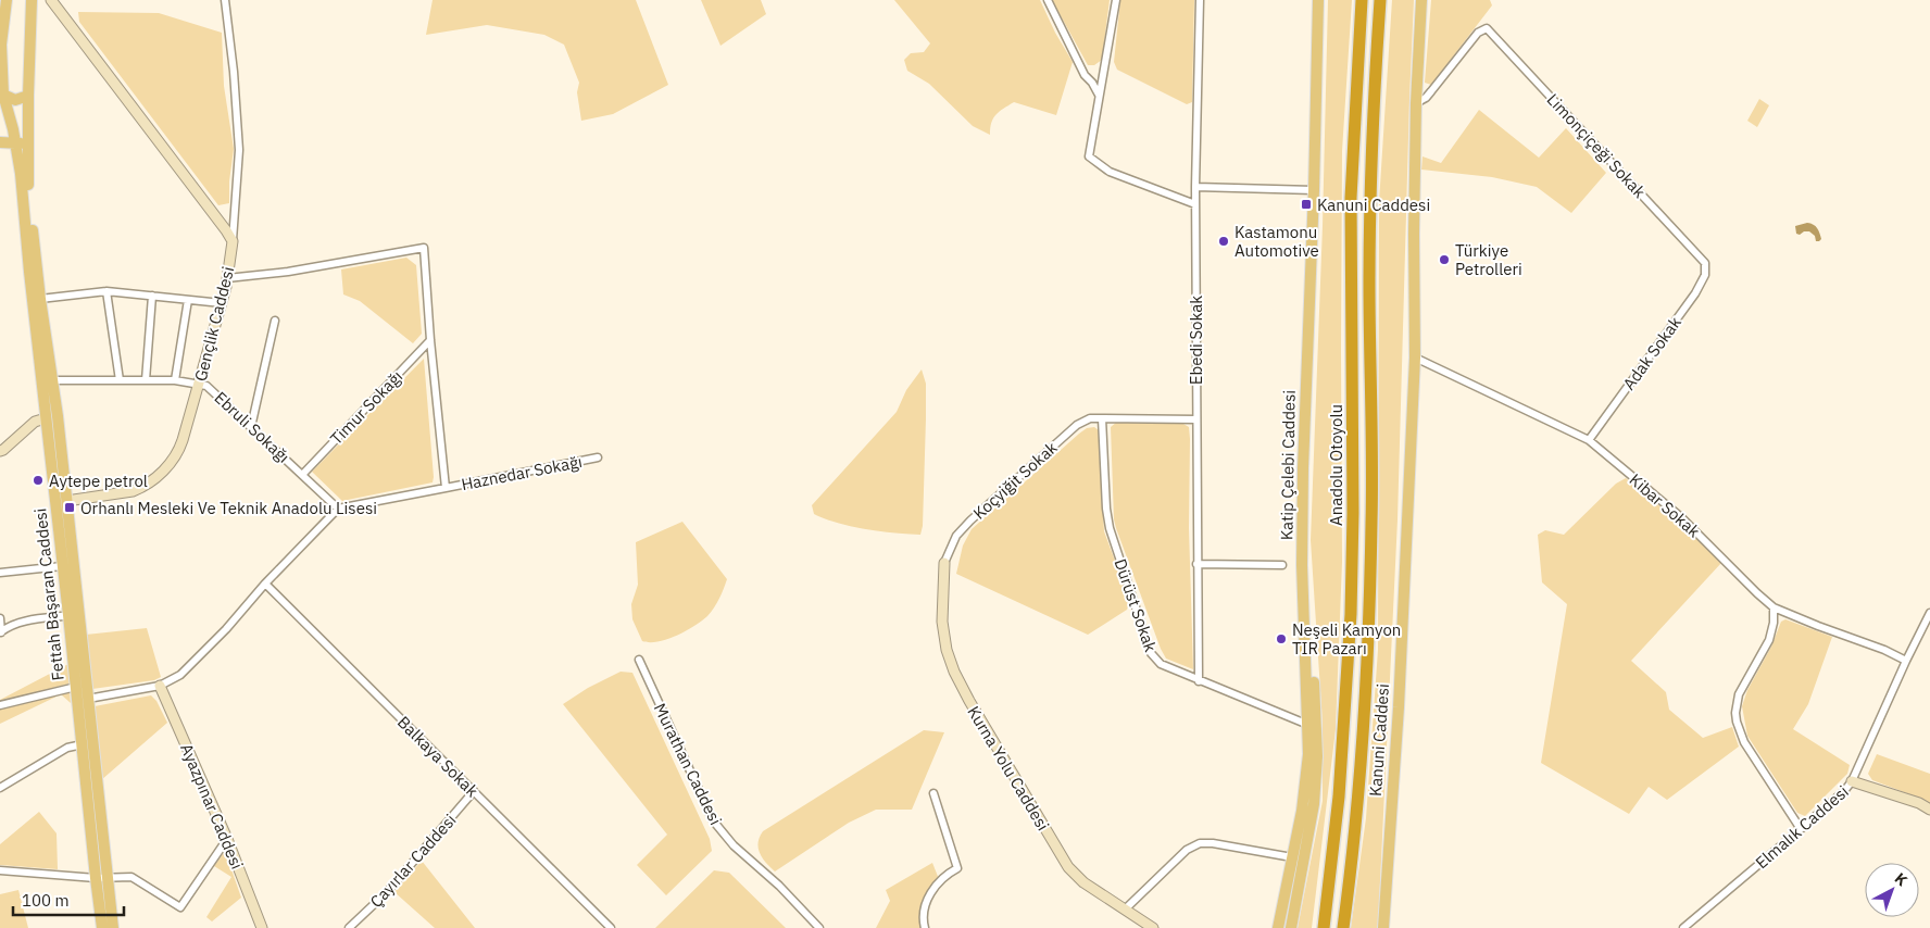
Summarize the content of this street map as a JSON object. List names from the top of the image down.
{
  "streets": {
    "highway": ["Anadolu Otoyolu"],
    "main road": ["Katip Çelebi Caddesi", "Fettah Başaran Caddesi", "Kanuni Caddesi"],
    "street": [
      "Limonçiçeği Sokak",
      "Gençlik Caddesi",
      "Ebedi Sokak",
      "Adak Sokak",
      "Timur Sokağı",
      "Ebruli Sokağı",
      "Haznedar Sokağı",
      "Koçyiğit Sokak",
      "Kibar Sokak",
      "Dürüst Sokak",
      "Balkaya Sokak",
      "Murathan Caddesi",
      "Kurna Yolu Caddesi",
      "Ayazpınar Caddesi",
      "Elmalık Caddesi",
      "Çayırlar Caddesi"
    ]
  },
  "crossings": [
    ["Limonçiçeği Sokak", "Adak Sokak"],
    ["Limonçiçeği Sokak", "Kanuni Caddesi"],
    ["Gençlik Caddesi", "Ebruli Sokağı"],
    ["Gençlik Caddesi", "Fettah Başaran Caddesi"],
    ["Ebedi Sokak", "Koçyiğit Sokak"],
    ["Ebedi Sokak", "Dürüst Sokak"],
    ["Adak Sokak", "Kibar Sokak"],
    ["Timur Sokağı", "Ebruli Sokağı"],
    ["Ebruli Sokağı", "Haznedar Sokağı"],
    ["Ebruli Sokağı", "Fettah Başaran Caddesi"],
    ["Katip Çelebi Caddesi", "Dürüst Sokak"],
    ["Koçyiğit Sokak", "Dürüst Sokak"],
    ["Koçyiğit Sokak", "Kurna Yolu Caddesi"],
    ["Kibar Sokak", "Kanuni Caddesi"],
    ["Kibar Sokak", "Elmalık Caddesi"],
    ["Balkaya Sokak", "Çayırlar Caddesi"]
  ],
  "places": {
    "transit": ["Kanuni Caddesi", "Orhanlı Mesleki Ve Teknik Anadolu Lisesi"],
    "other": [
      "Kastamonu Automotive",
      "Türkiye Petrolleri",
      "Aytepe petrol",
      "Neşeli Kamyon TIR Pazarı"
    ]
  },
  "scale_bar": "100 m",
  "north": "top right"
}
